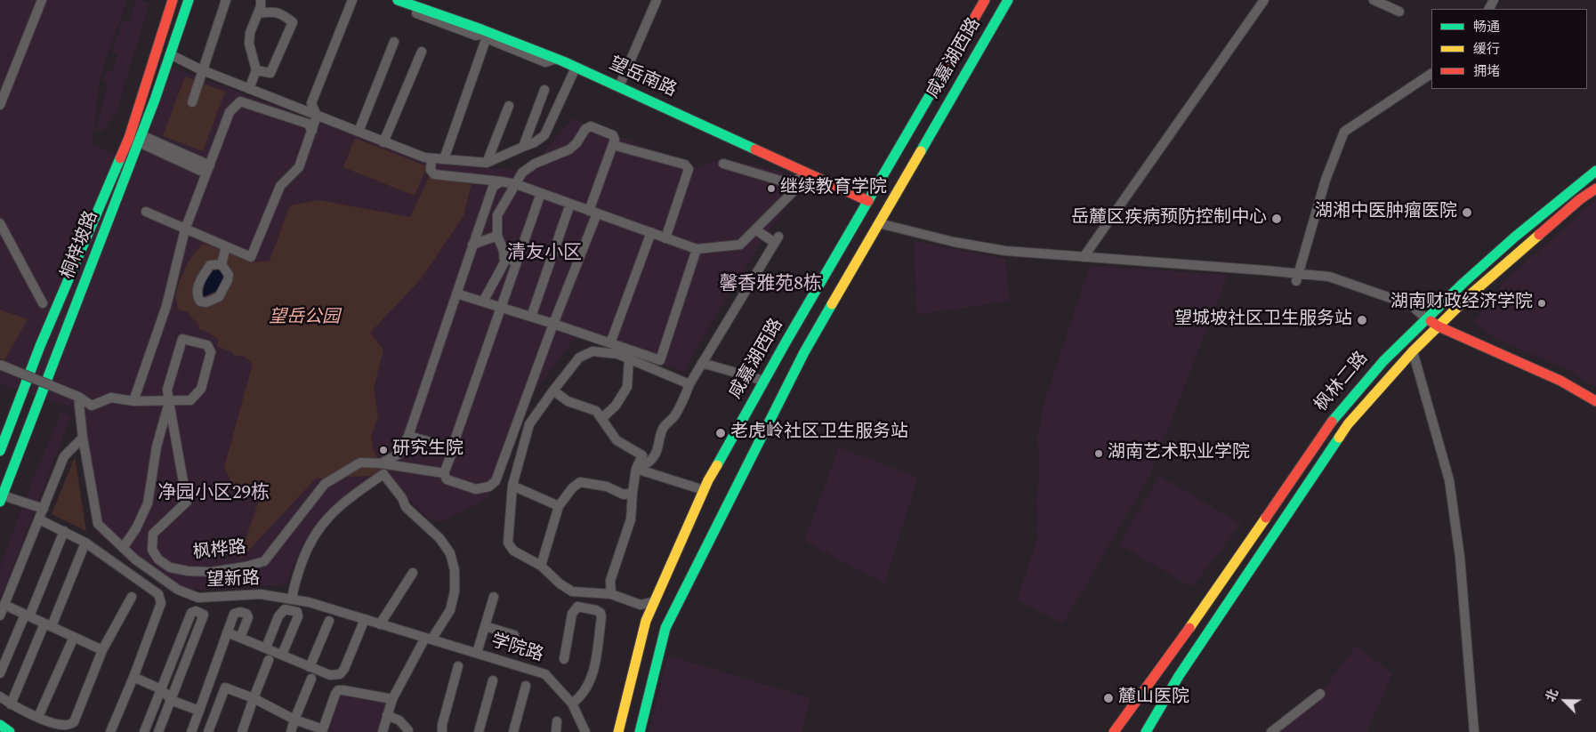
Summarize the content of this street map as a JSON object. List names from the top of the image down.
{
  "streets": {
    "main road": [
      "咸嘉湖西路",
      "望岳南路",
      "桐梓坡路",
      "枫林二路"
    ],
    "street": ["枫桦路", "望新路", "学院路"]
  },
  "crossings": [
    ["咸嘉湖西路", "望岳南路"],
    ["望新路", "学院路"]
  ],
  "districts": ["清友小区", "馨香雅苑8栋", "净园小区29栋"],
  "parks": ["望岳公园"],
  "places": [
    "继续教育学院",
    "湖湘中医肿瘤医院",
    "岳麓区疾病预防控制中心",
    "湖南财政经济学院",
    "望城坡社区卫生服务站",
    "老虎岭社区卫生服务站",
    "研究生院",
    "湖南艺术职业学院",
    "麓山医院"
  ],
  "legend": ["畅通", "缓行", "拥堵"],
  "north": "top left"
}
